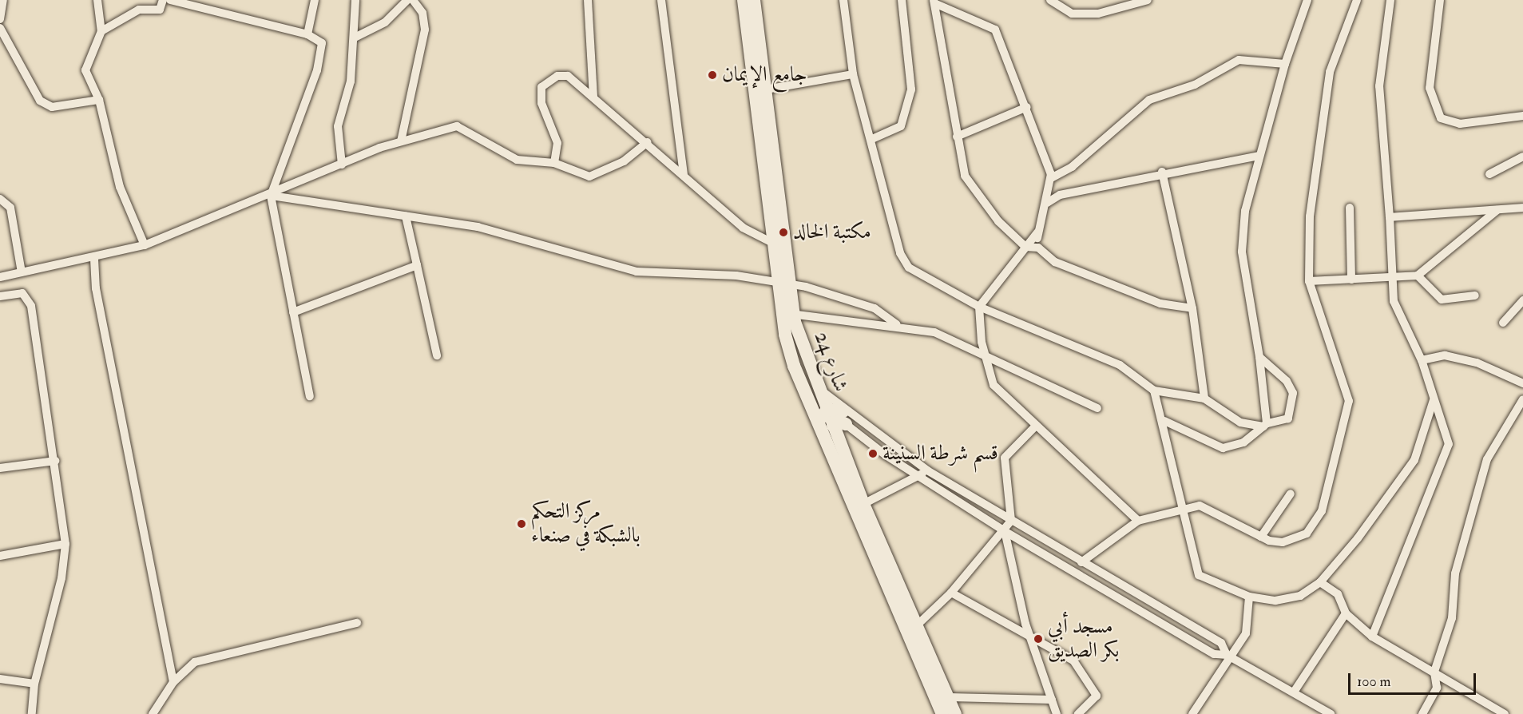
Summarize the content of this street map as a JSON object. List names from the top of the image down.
{
  "streets": {
    "street": ["شارع 24"]
  },
  "places": [
    "جامع الإيمان",
    "مكتبة الخالد",
    "قسم شرطة السنينة",
    "مركز التحكم بالشبكة في صنعاء",
    "مسجد أبي بكر الصديق"
  ],
  "scale_bar": "100 m"
}
